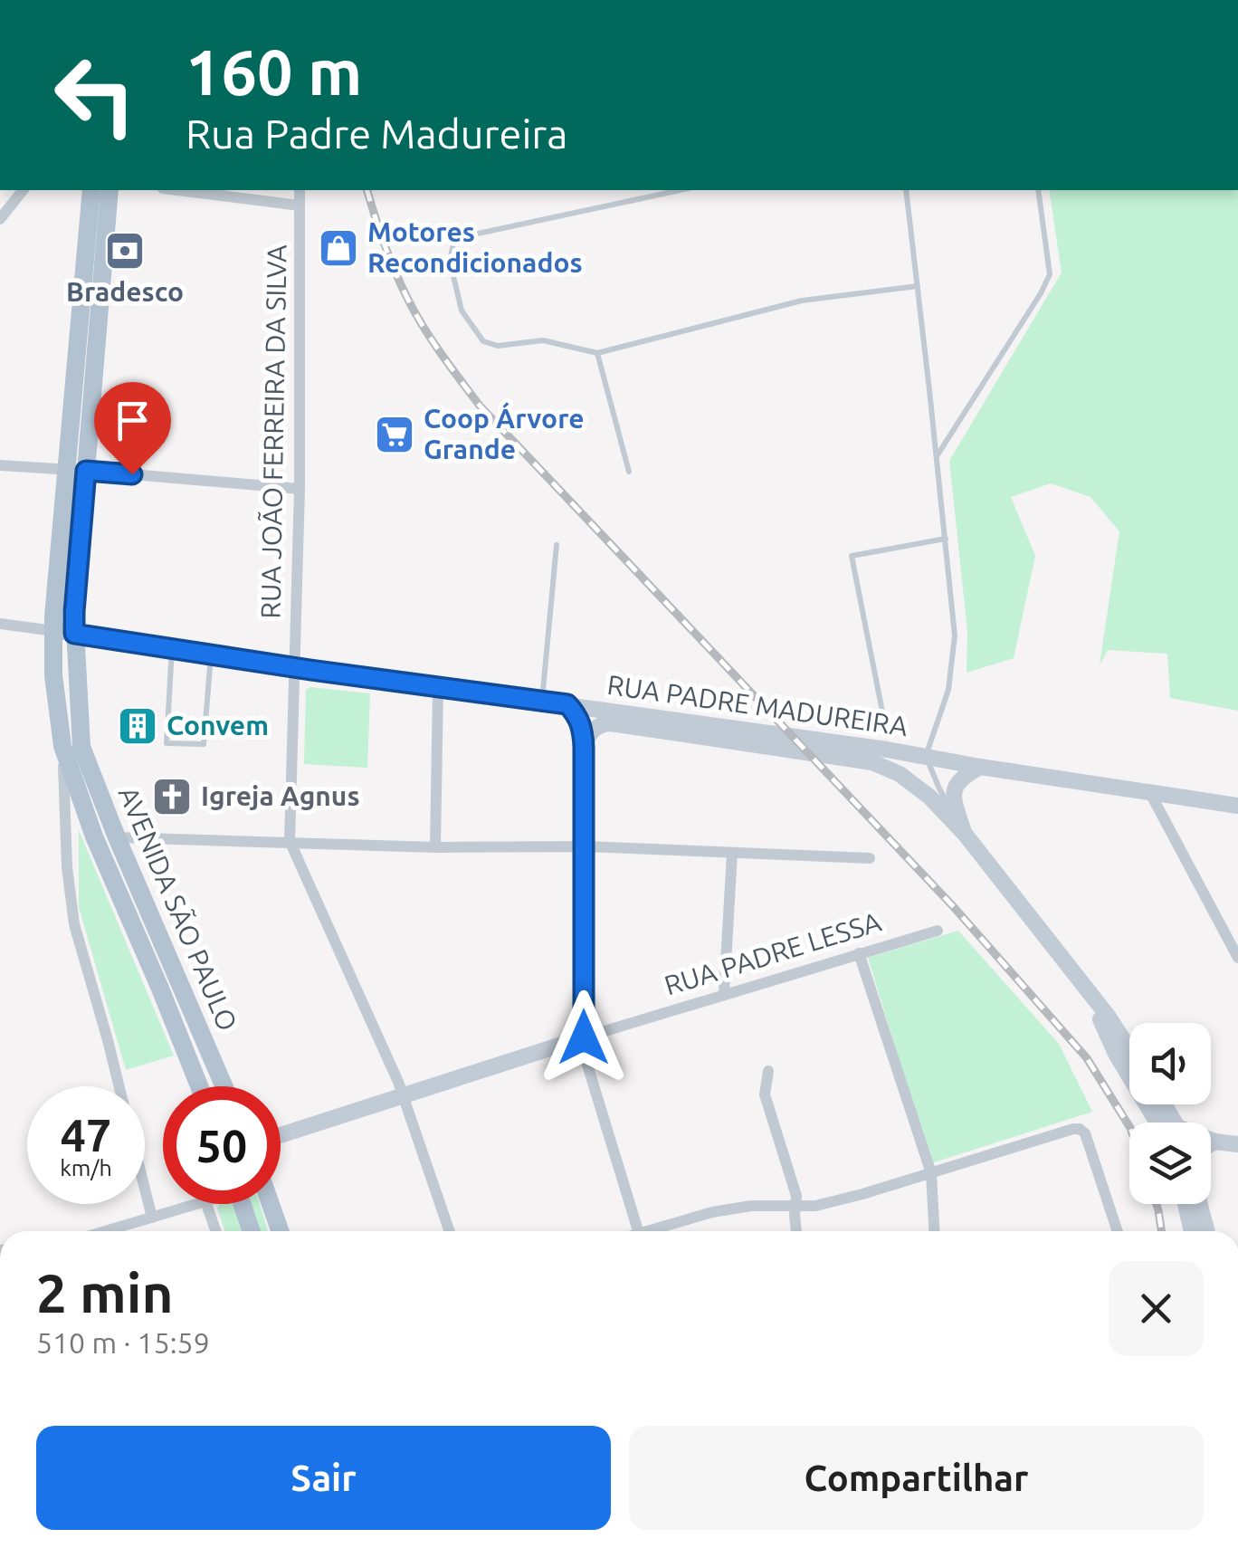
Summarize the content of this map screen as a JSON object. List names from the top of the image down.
{
  "streets": {
    "main road": ["RUA PADRE MADUREIRA", "AVENIDA SÃO PAULO", "RUA PADRE LESSA"],
    "street": ["RUA JOÃO FERREIRA DA SILVA"]
  },
  "crossings": [
    ["RUA JOÃO FERREIRA DA SILVA", "RUA PADRE MADUREIRA"],
    ["RUA JOÃO FERREIRA DA SILVA", "RUA PADRE LESSA"],
    ["RUA PADRE MADUREIRA", "AVENIDA SÃO PAULO"]
  ],
  "places": {
    "shop": ["Motores Recondicionados"],
    "bank": ["Bradesco"],
    "supermarket": ["Coop Árvore Grande"],
    "building": ["Convem"],
    "church": ["Igreja Agnus"]
  },
  "page": {
    "turn": ["160 m", "Rua Padre Madureira"],
    "speed": "47 km/h",
    "limit": "50",
    "heading": ["2 min", "510 m · 15:59"],
    "buttons": ["Sair", "Compartilhar"]
  }
}
